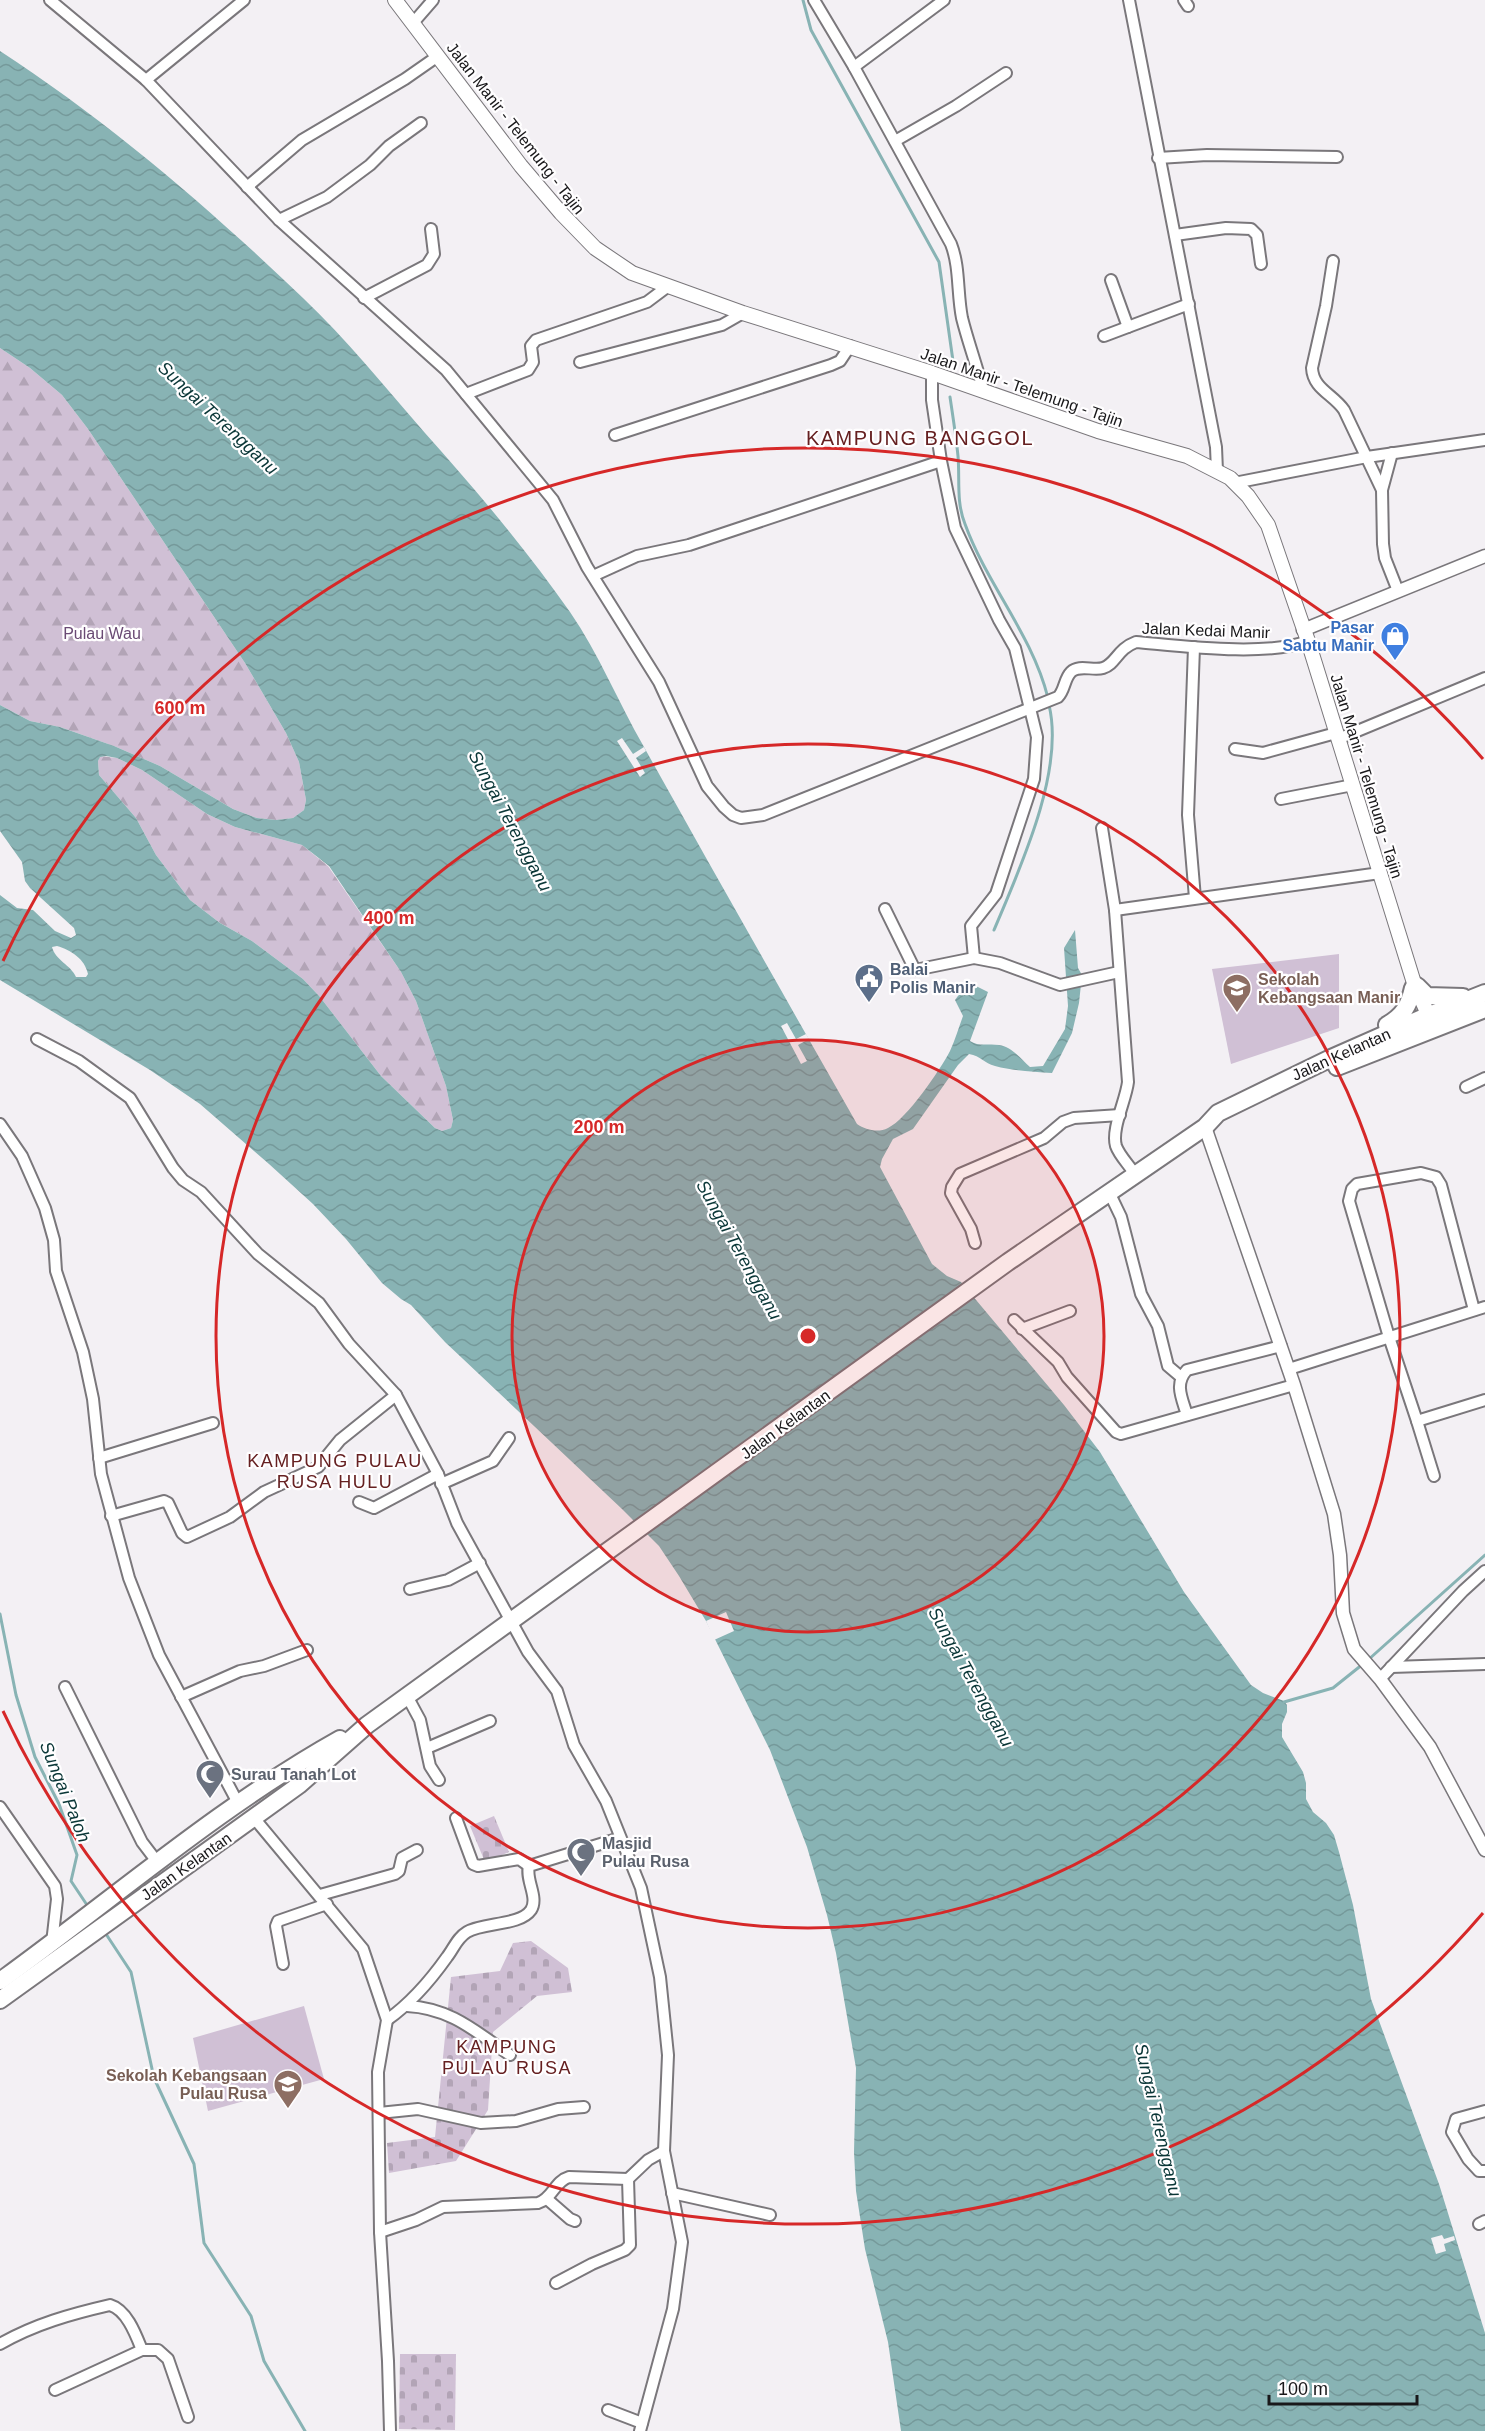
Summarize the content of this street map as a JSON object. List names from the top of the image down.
{
  "streets": {
    "highway": ["Jalan Kelantan"],
    "main road": ["Jalan Manir - Telemung - Tajin"],
    "street": ["Jalan Kedai Manir"]
  },
  "crossings": [
    ["Jalan Manir - Telemung - Tajin", "Jalan Kedai Manir"],
    ["Jalan Manir - Telemung - Tajin", "Jalan Kelantan"]
  ],
  "districts": ["KAMPUNG BANGGOL", "KAMPUNG PULAU RUSA HULU", "KAMPUNG PULAU RUSA"],
  "water": ["Sungai Terengganu", "Sungai Paloh"],
  "parks": ["Pulau Wau"],
  "places": {
    "shop": ["Pasar Sabtu Manir"],
    "public building": ["Balai Polis Manir"],
    "school or university": ["Sekolah Kebangsaan Manir", "Sekolah Kebangsaan Pulau Rusa"],
    "mosque": ["Surau Tanah Lot", "Masjid Pulau Rusa"]
  },
  "scale_bar": "100 m",
  "rings": ["600 m", "400 m", "200 m"]
}
